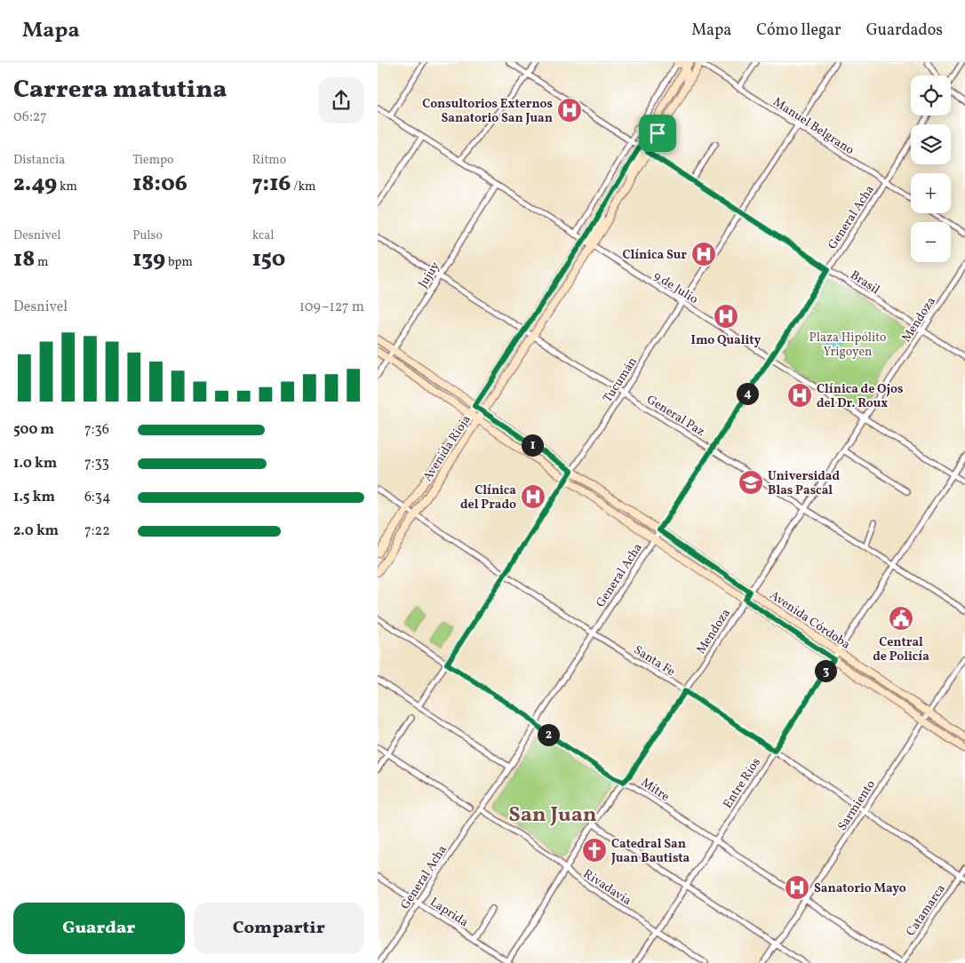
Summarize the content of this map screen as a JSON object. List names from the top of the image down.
{
  "streets": {
    "main road": ["Avenida Rioja", "Avenida Córdoba"],
    "street": [
      "Manuel Belgrano",
      "General Acha",
      "Jujuy",
      "Brasil",
      "9 de Julio",
      "Mendoza",
      "Tucumán",
      "General Paz",
      "Santa Fe",
      "Entre Ríos",
      "Mitre",
      "Sarmiento",
      "Rivadavia",
      "Catamarca",
      "Laprida"
    ]
  },
  "crossings": [
    ["Manuel Belgrano", "General Acha"],
    ["Manuel Belgrano", "Tucumán"],
    ["Manuel Belgrano", "Avenida Rioja"],
    ["General Acha", "Brasil"],
    ["General Acha", "9 de Julio"],
    ["General Acha", "General Paz"],
    ["General Acha", "Avenida Córdoba"],
    ["General Acha", "Santa Fe"],
    ["General Acha", "Mitre"],
    ["General Acha", "Rivadavia"],
    ["General Acha", "Laprida"],
    ["Jujuy", "9 de Julio"],
    ["Jujuy", "General Paz"],
    ["Jujuy", "Avenida Córdoba"],
    ["Brasil", "Mendoza"],
    ["Brasil", "Tucumán"],
    ["Brasil", "Avenida Rioja"],
    ["9 de Julio", "Mendoza"],
    ["9 de Julio", "Tucumán"],
    ["9 de Julio", "Avenida Rioja"],
    ["9 de Julio", "Entre Ríos"],
    ["Mendoza", "General Paz"],
    ["Mendoza", "Avenida Córdoba"],
    ["Mendoza", "Santa Fe"],
    ["Mendoza", "Mitre"],
    ["Mendoza", "Rivadavia"],
    ["Mendoza", "Laprida"],
    ["Tucumán", "General Paz"],
    ["Tucumán", "Avenida Córdoba"],
    ["Tucumán", "Santa Fe"],
    ["Tucumán", "Mitre"],
    ["General Paz", "Avenida Rioja"],
    ["General Paz", "Entre Ríos"],
    ["Avenida Rioja", "Avenida Córdoba"],
    ["Avenida Rioja", "Santa Fe"],
    ["Avenida Córdoba", "Entre Ríos"],
    ["Avenida Córdoba", "Sarmiento"],
    ["Santa Fe", "Entre Ríos"],
    ["Santa Fe", "Sarmiento"],
    ["Santa Fe", "Catamarca"],
    ["Entre Ríos", "Mitre"],
    ["Entre Ríos", "Rivadavia"],
    ["Mitre", "Sarmiento"],
    ["Mitre", "Catamarca"]
  ],
  "districts": ["San Juan"],
  "parks": ["Plaza Hipólito Yrigoyen"],
  "places": {
    "hospital": [
      "Consultorios Externos Sanatorio San Juan",
      "Clínica Sur",
      "Imo Quality",
      "Clínica de Ojos del Dr. Roux",
      "Clínica del Prado",
      "Sanatorio Mayo"
    ],
    "school or university": ["Universidad Blas Pascal"],
    "public building": ["Central de Policía"],
    "church": ["Catedral San Juan Bautista"]
  },
  "page": {
    "header": "Mapa",
    "nav": ["Mapa", "Cómo llegar", "Guardados"],
    "heading": ["Carrera matutina", "06:27"],
    "map_buttons": ["+", "−"],
    "stats": [
      ["Distancia", "2.49 km"],
      ["Tiempo", "18:06"],
      ["Ritmo", "7:16 /km"],
      ["Desnivel", "18 m"],
      ["Pulso", "139 bpm"],
      ["kcal", "150"]
    ],
    "chart": ["Desnivel", "109–127 m"],
    "pins": [
      "4",
      "1",
      "3",
      "2"
    ],
    "list": [
      {
        "name": "500 m",
        "note": "7:36"
      },
      {
        "name": "1.0 km",
        "note": "7:33"
      },
      {
        "name": "1.5 km",
        "note": "6:34"
      },
      {
        "name": "2.0 km",
        "note": "7:22"
      }
    ],
    "buttons": ["Guardar", "Compartir"]
  }
}
